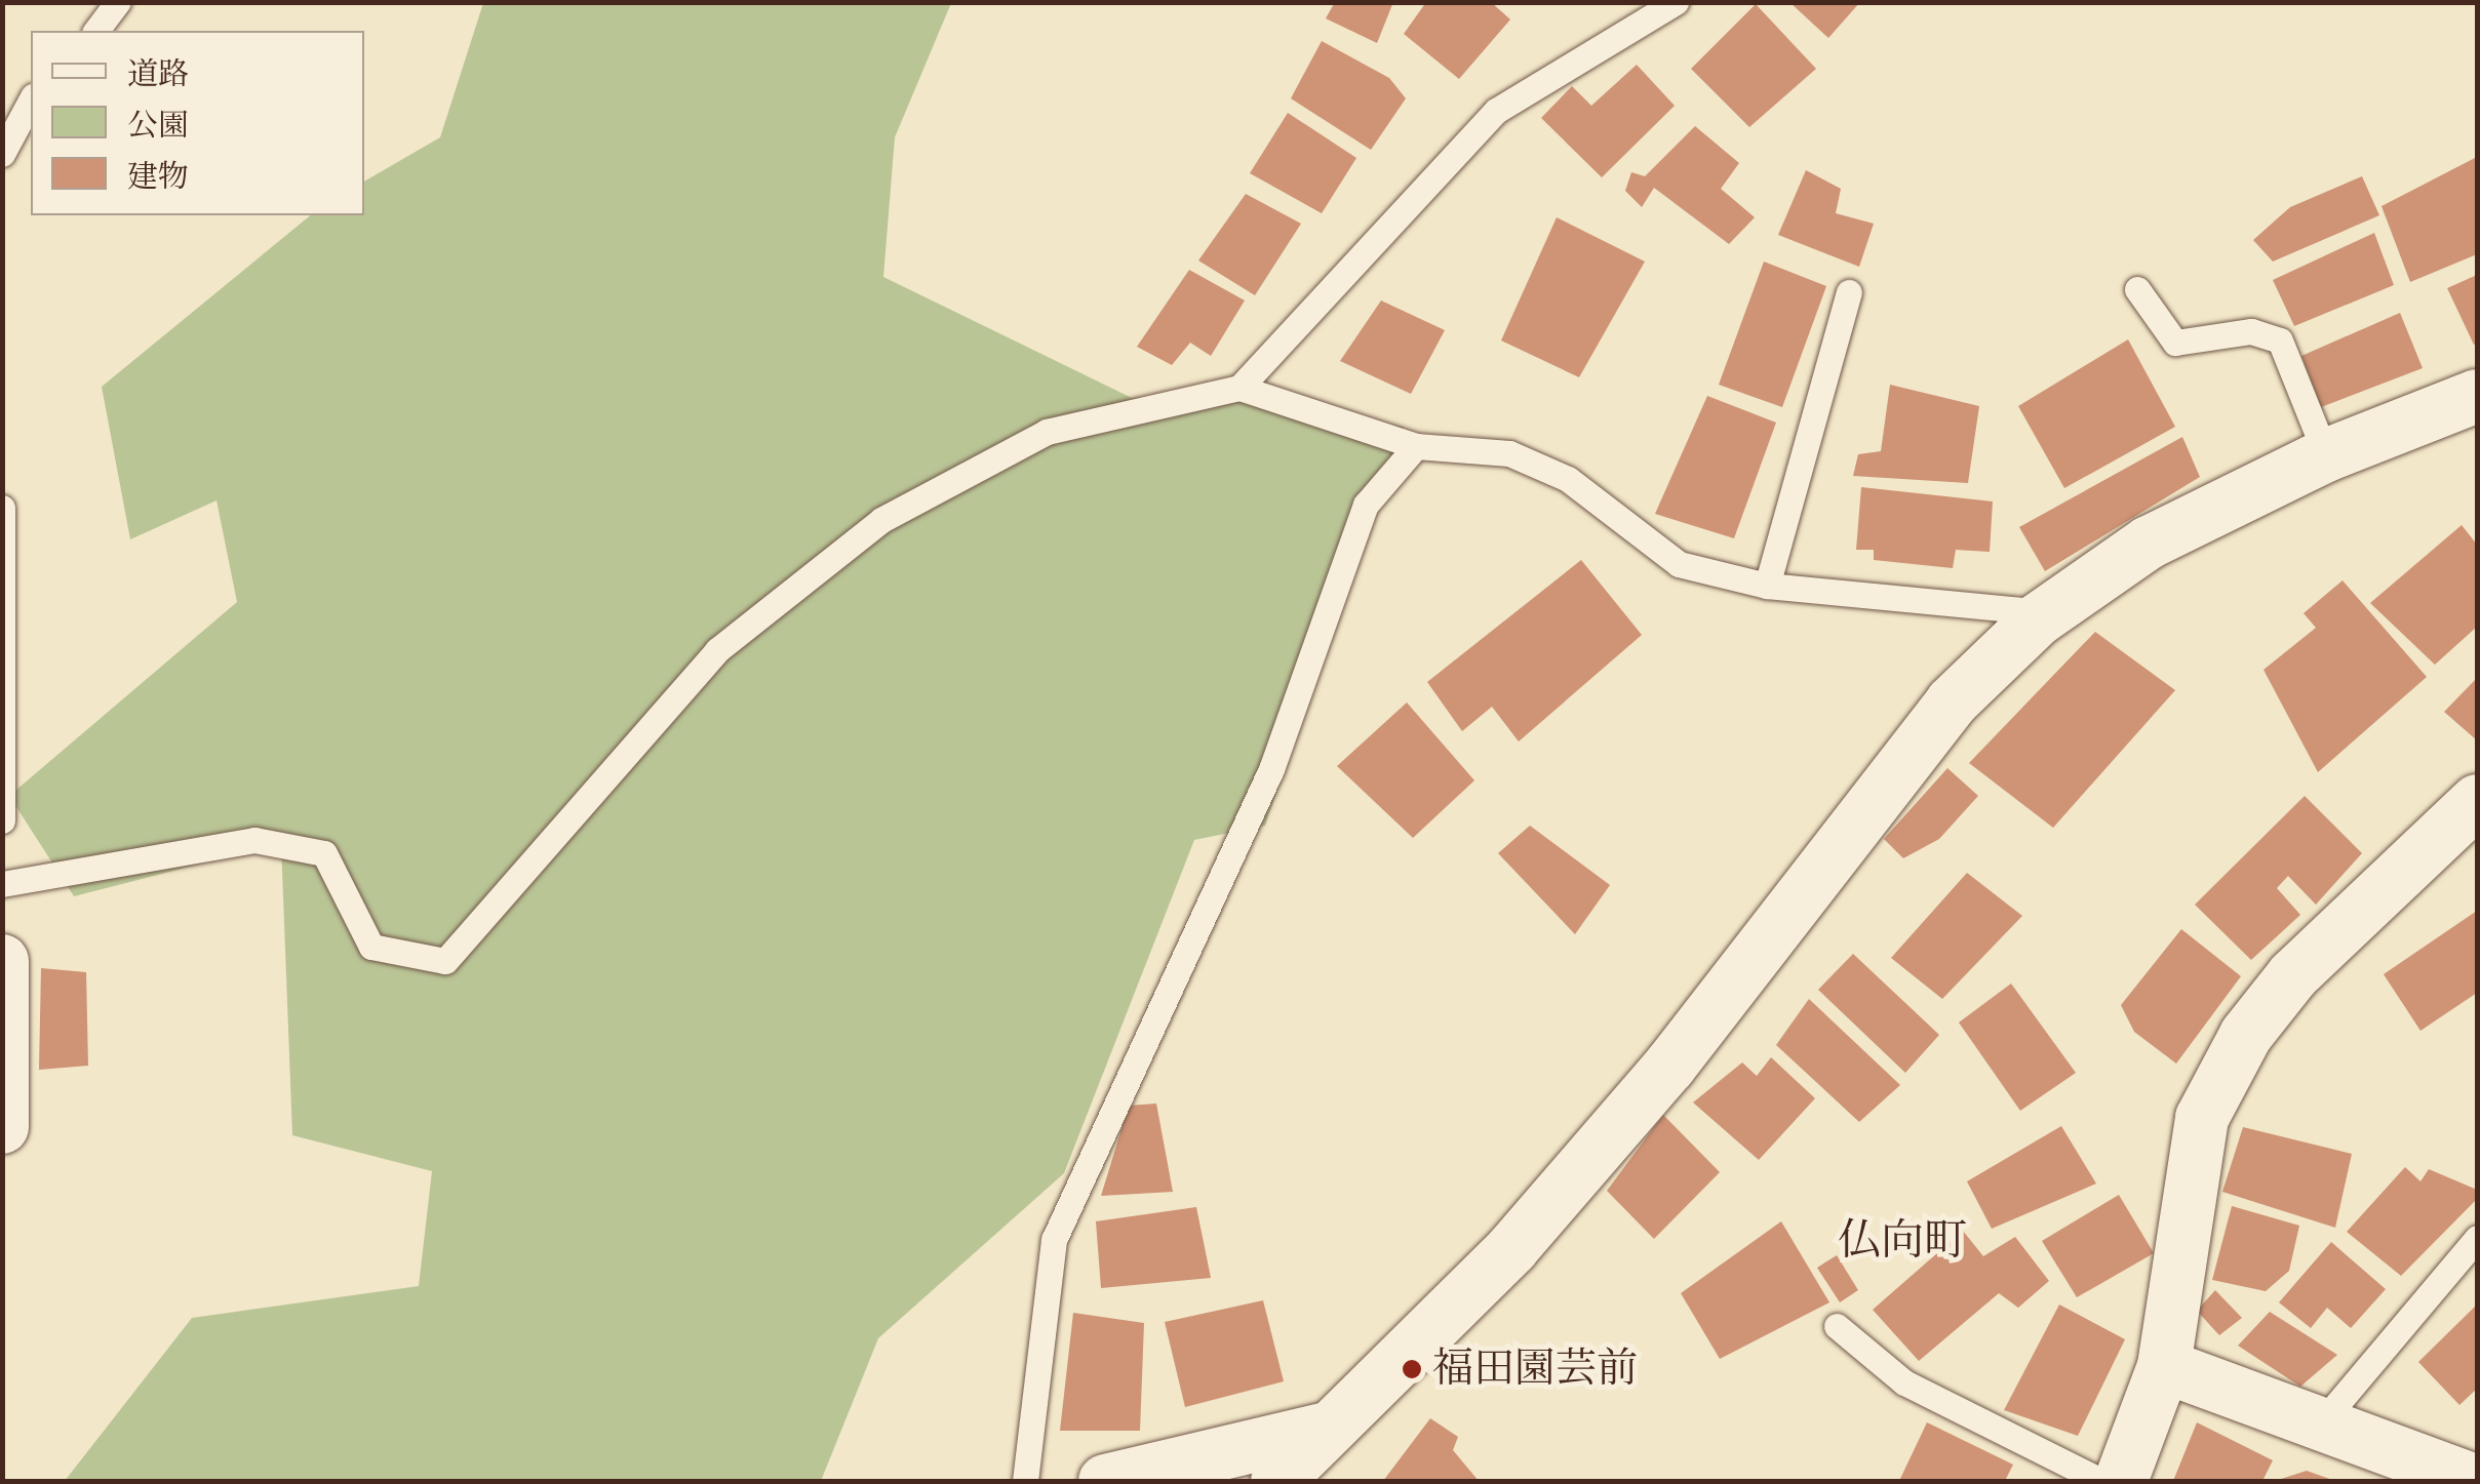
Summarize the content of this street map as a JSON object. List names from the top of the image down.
{
  "districts": ["仏向町"],
  "places": ["福田園芸前"],
  "legend": ["道路", "公園", "建物"]
}
